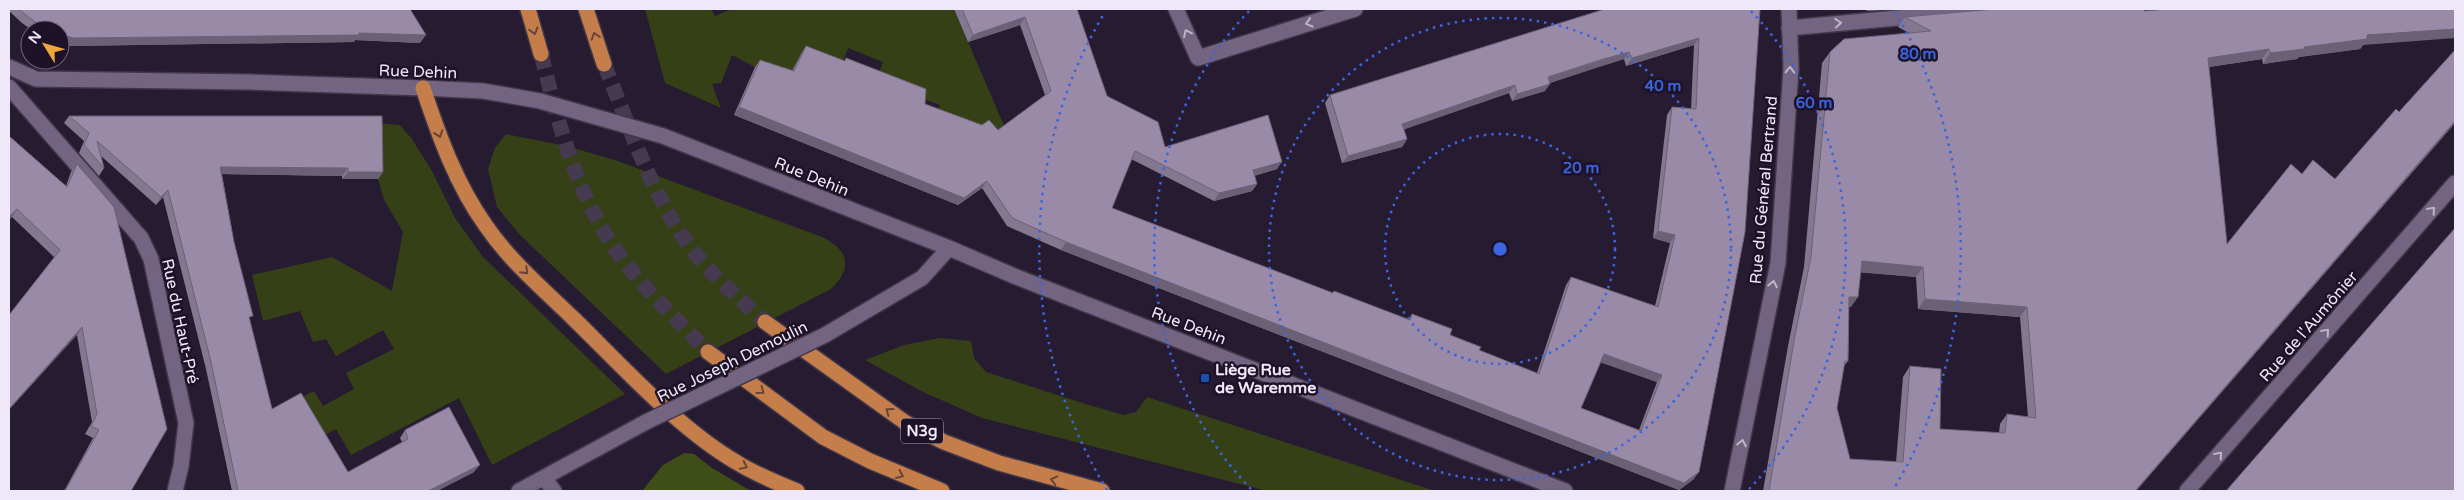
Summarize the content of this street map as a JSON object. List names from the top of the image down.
{
  "streets": {
    "main road": ["N3g"],
    "street": [
      "Rue Dehin",
      "Rue du Général Bertrand",
      "Rue du Haut-Pré",
      "Rue de l'Aumônier",
      "Rue Joseph Demoulin"
    ]
  },
  "crossings": [
    ["Rue Dehin", "Rue Joseph Demoulin"]
  ],
  "one_way": ["Rue du Général Bertrand", "Rue de l'Aumônier"],
  "places": {
    "transit": ["Liège Rue de Waremme"]
  },
  "north": "top left",
  "rings": [
    "80 m",
    "40 m",
    "60 m",
    "20 m"
  ]
}
